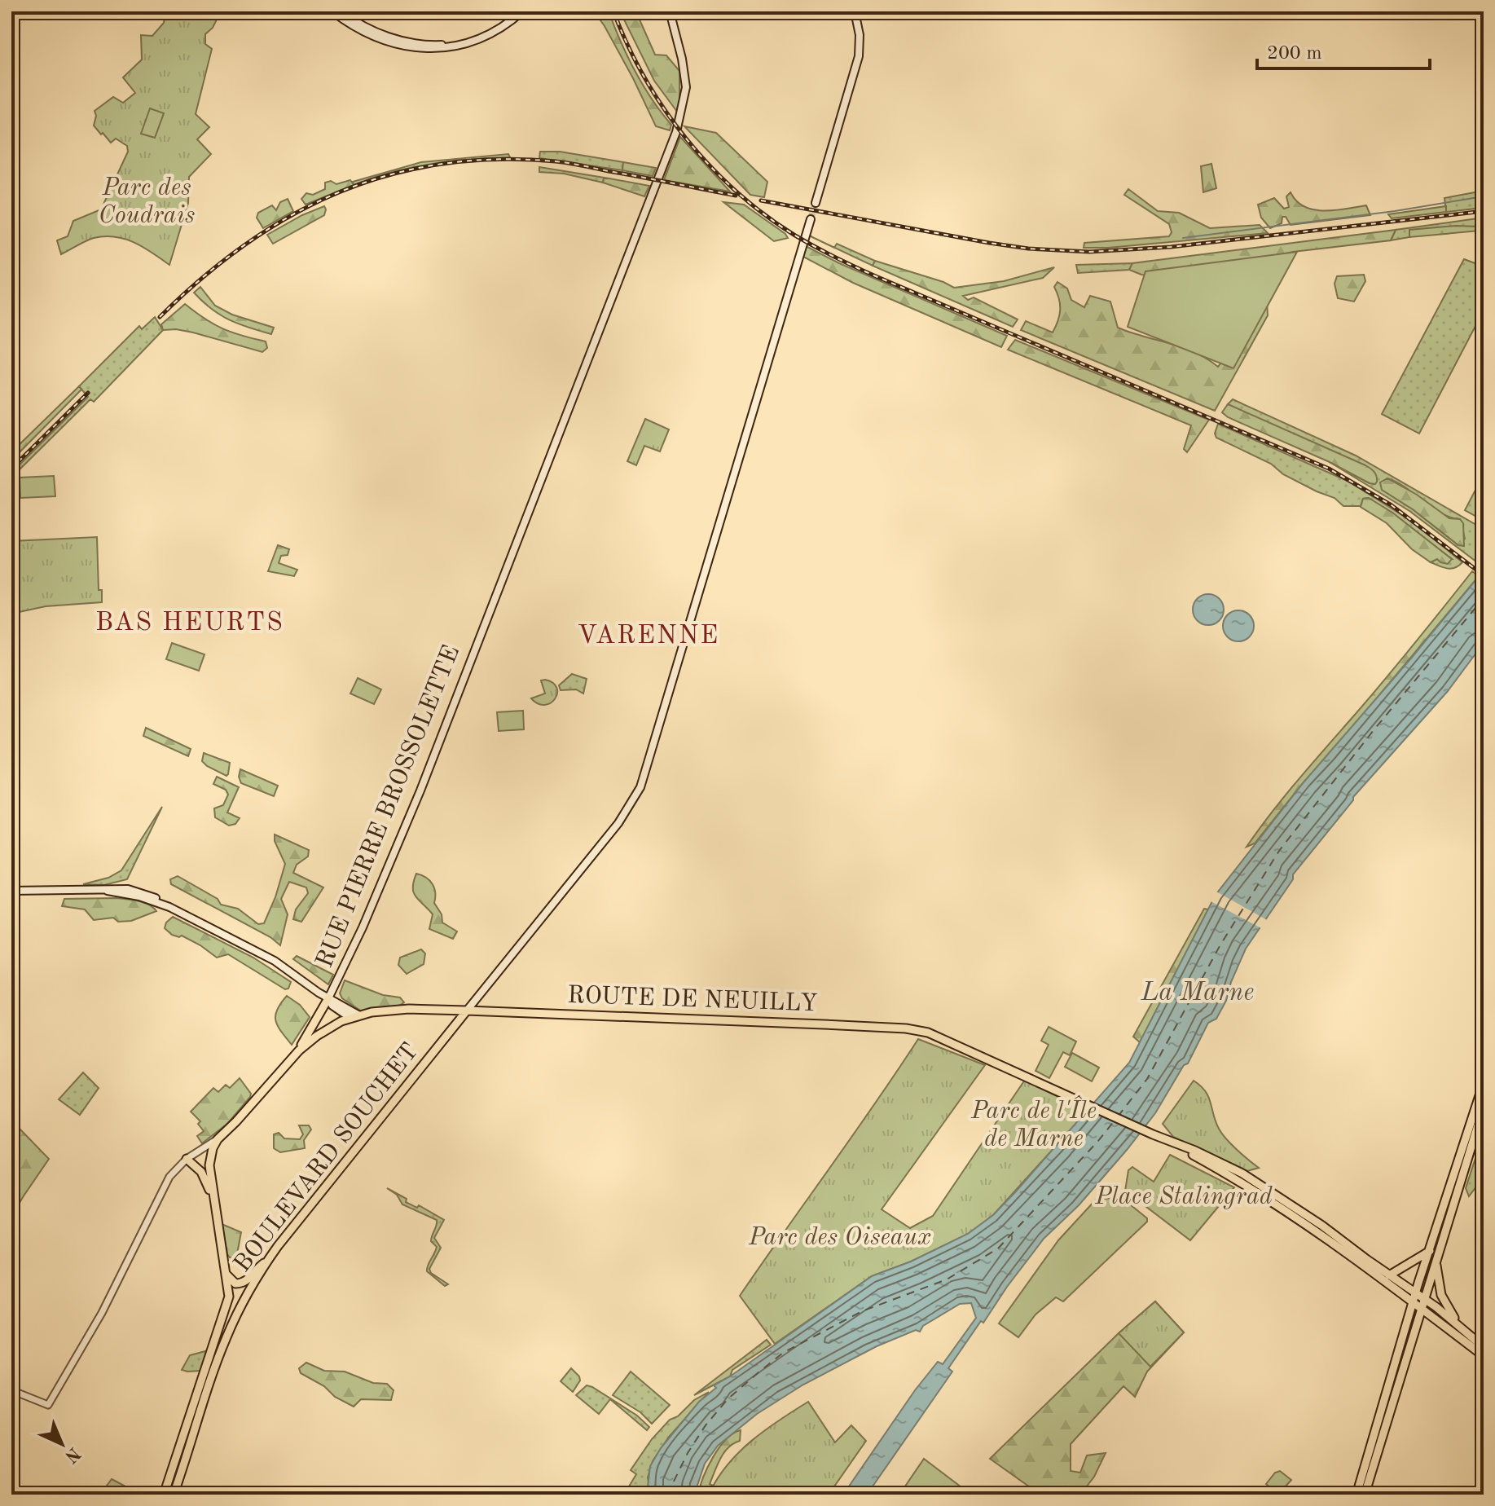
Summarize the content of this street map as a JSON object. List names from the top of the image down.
{
  "streets": {
    "main road": ["RUE PIERRE BROSSOLETTE", "ROUTE DE NEUILLY", "BOULEVARD SOUCHET"]
  },
  "crossings": [
    ["ROUTE DE NEUILLY", "BOULEVARD SOUCHET"]
  ],
  "districts": ["BAS HEURTS", "VARENNE"],
  "water": ["La Marne"],
  "parks": [
    "Parc des Coudrais",
    "Parc de l'Île de Marne",
    "Place Stalingrad",
    "Parc des Oiseaux"
  ],
  "scale_bar": "200 m",
  "north": "bottom right"
}
